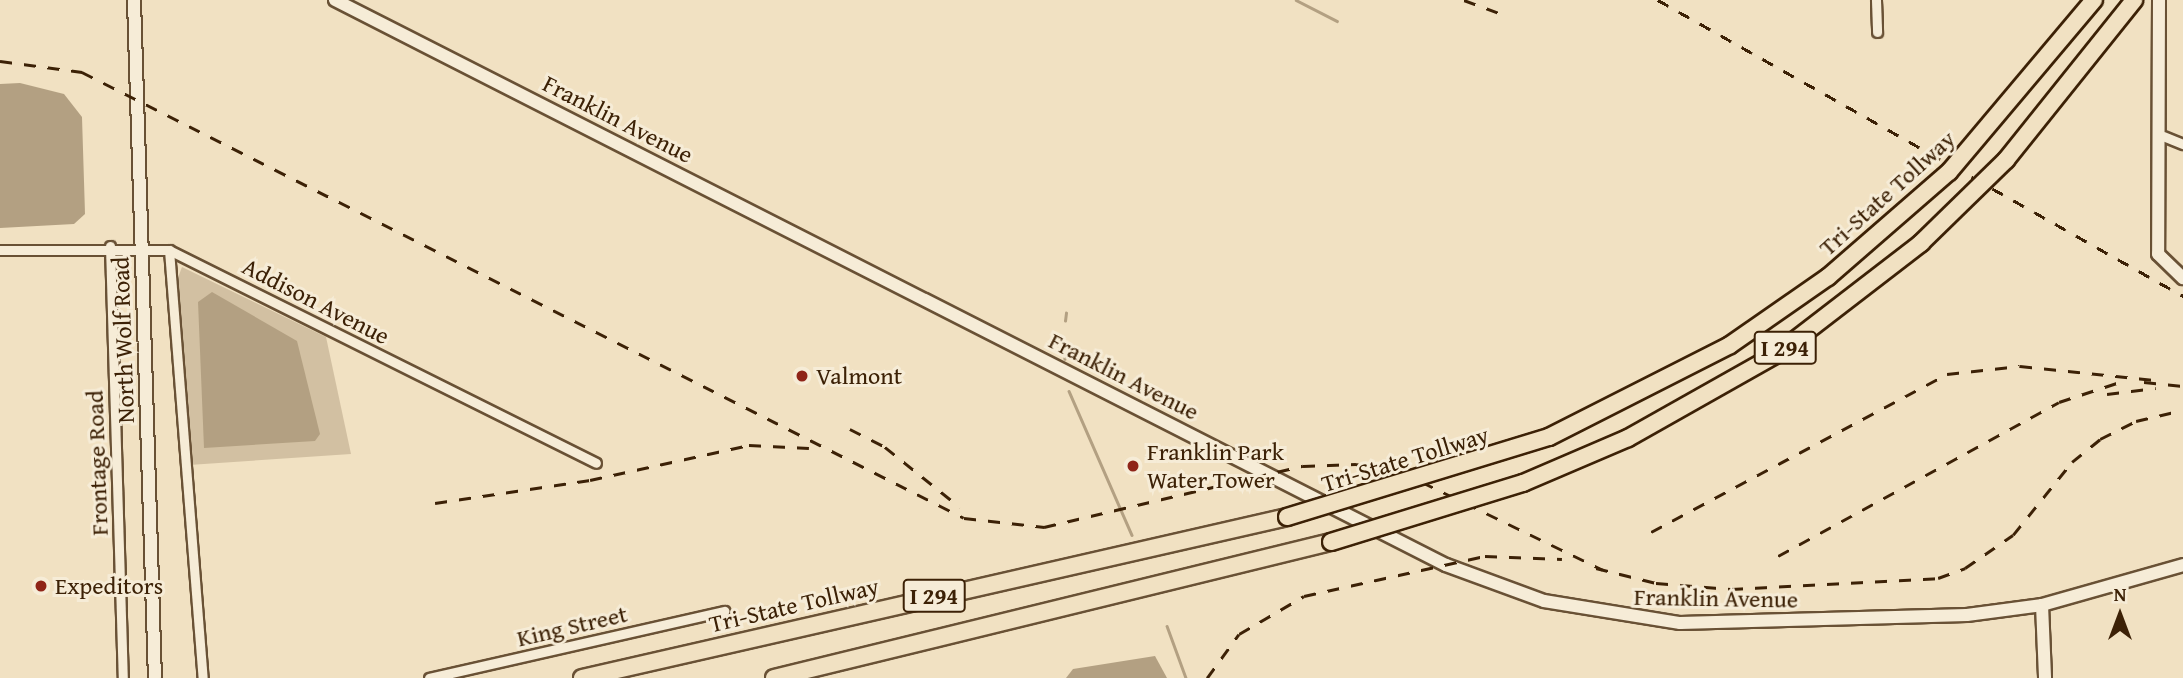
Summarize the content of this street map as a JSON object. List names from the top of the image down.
{
  "streets": {
    "highway": ["Tri-State Tollway", "I 294"],
    "main road": ["Franklin Avenue", "North Wolf Road"],
    "street": ["Addison Avenue", "Frontage Road", "King Street"]
  },
  "crossings": [
    ["Addison Avenue", "North Wolf Road"],
    ["Addison Avenue", "Frontage Road"]
  ],
  "places": ["Valmont", "Franklin Park Water Tower", "Expeditors"],
  "north": "top"
}
